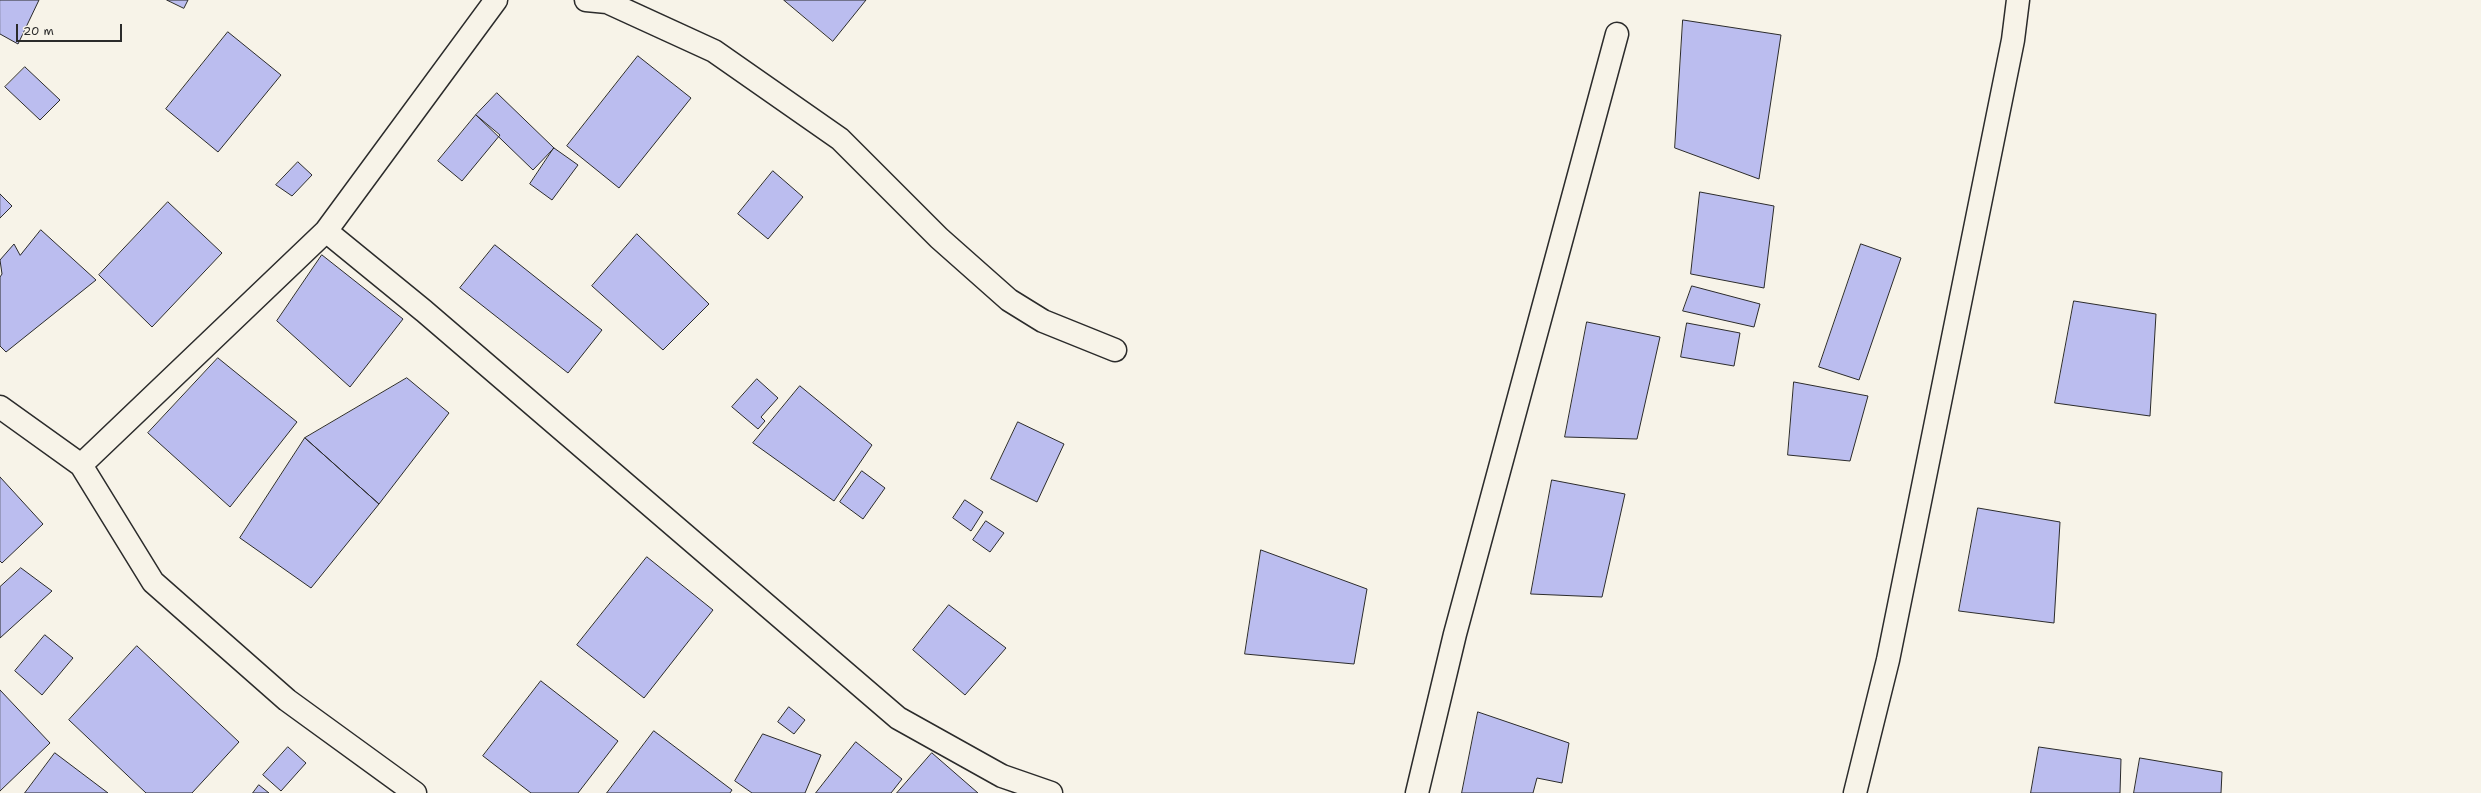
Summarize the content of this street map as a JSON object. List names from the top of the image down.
{
  "scale_bar": "20 m"
}
